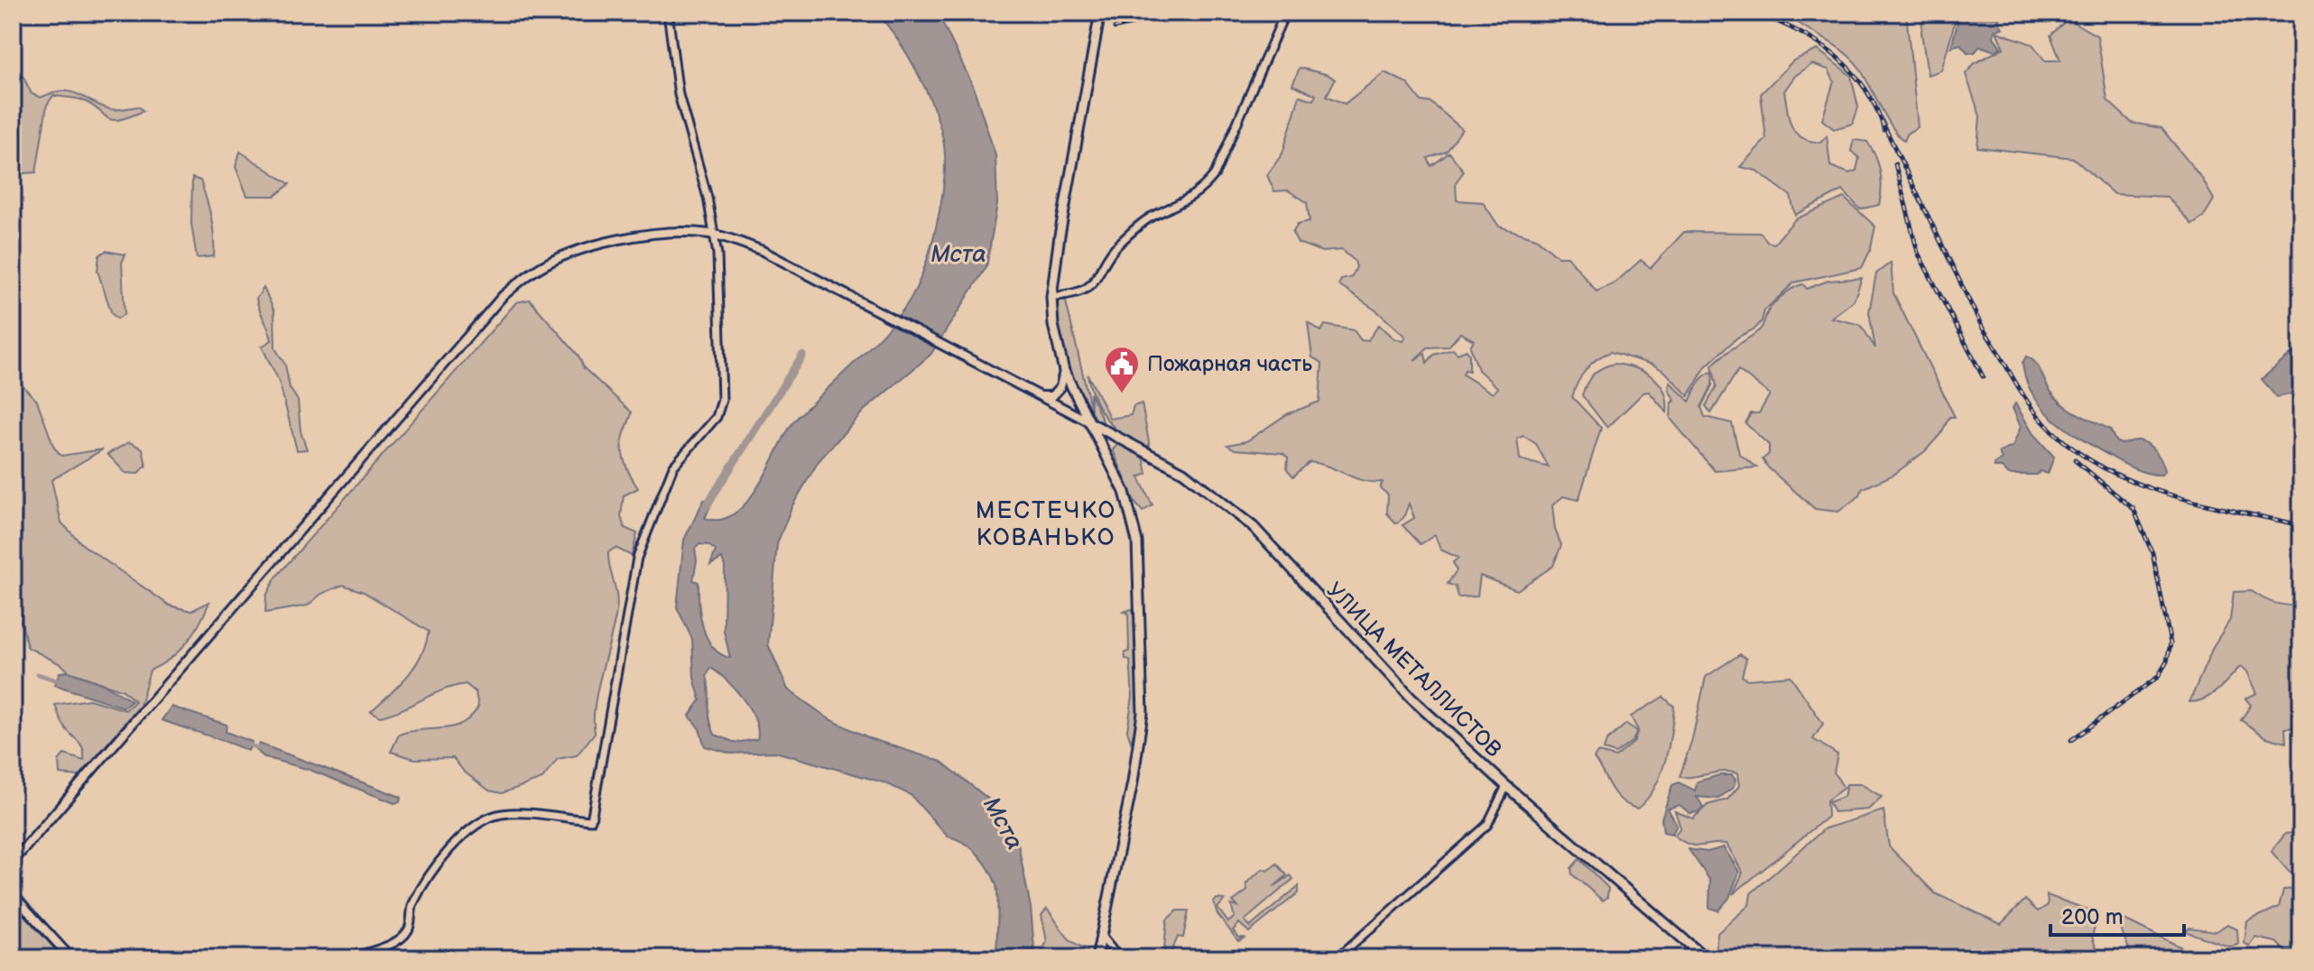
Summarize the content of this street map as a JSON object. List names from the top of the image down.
{
  "streets": {
    "main road": ["УЛИЦА МЕТАЛЛИСТОВ"]
  },
  "districts": ["МЕСТЕЧКО КОВАНЬКО"],
  "water": ["Мста"],
  "places": {
    "public building": ["Пожарная часть"]
  },
  "scale_bar": "200 m"
}
